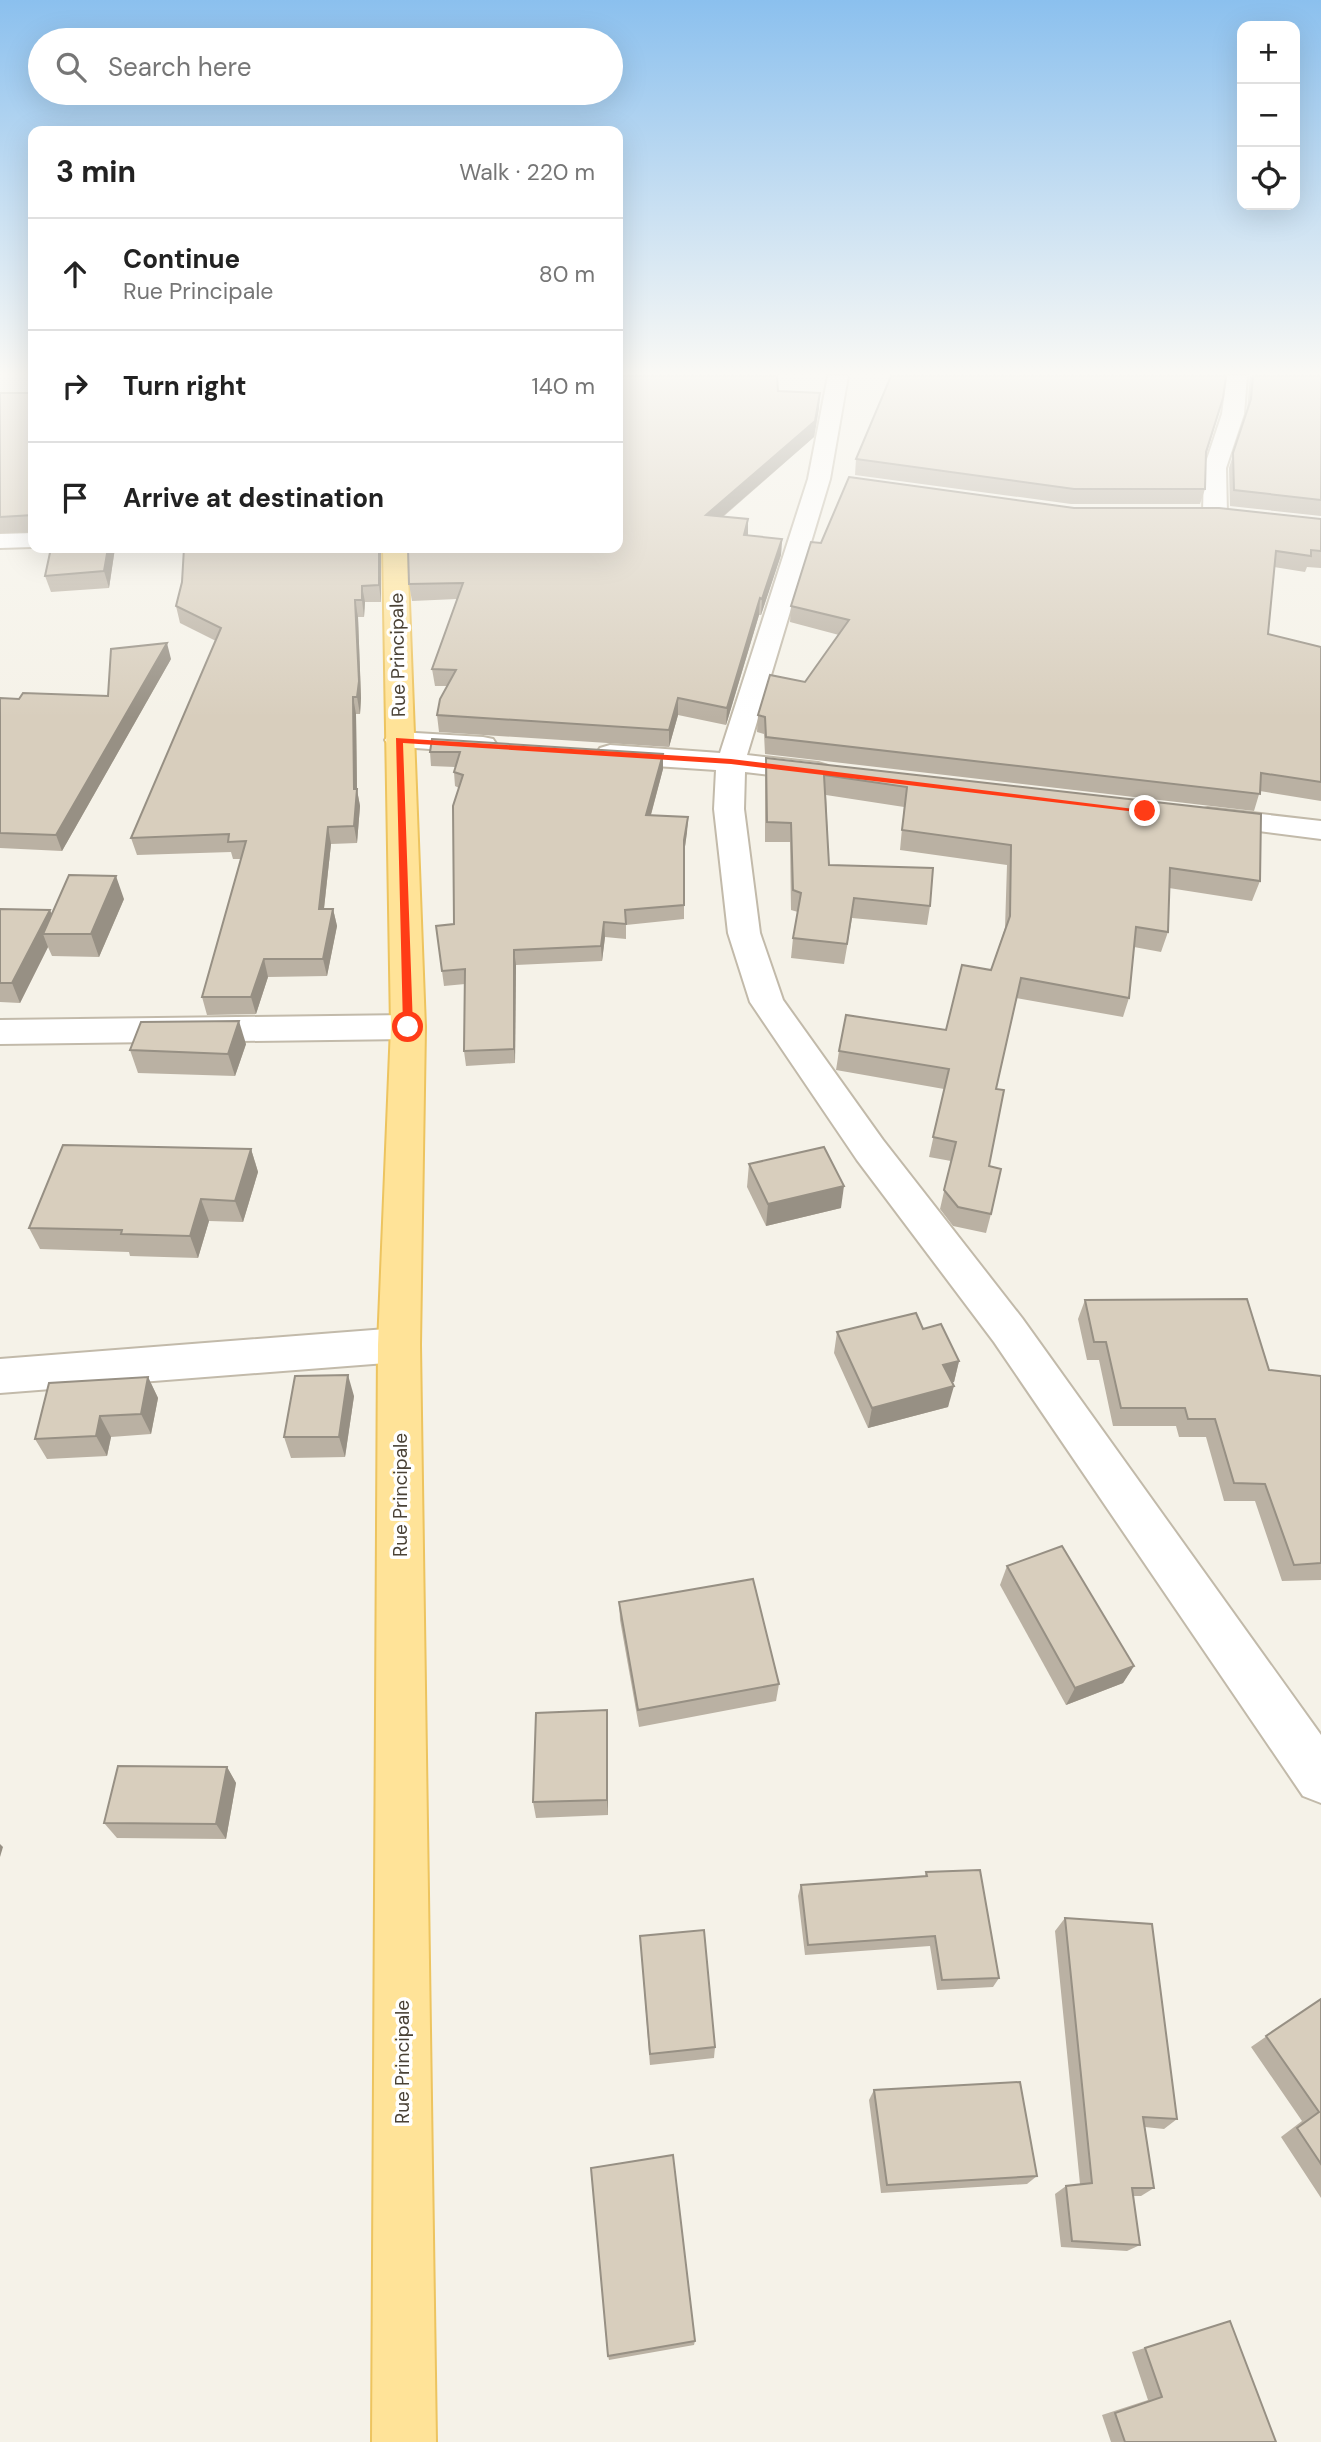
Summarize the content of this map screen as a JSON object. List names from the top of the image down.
{
  "streets": {
    "main road": ["Rue Principale"]
  },
  "page": {
    "map_buttons": ["+", "−"],
    "search": "Search here",
    "heading": ["3 min", "Walk · 220 m"],
    "list": [
      ["Continue", "Rue Principale", "80 m"],
      ["Turn right", "140 m"],
      "Arrive at destination"
    ]
  }
}
